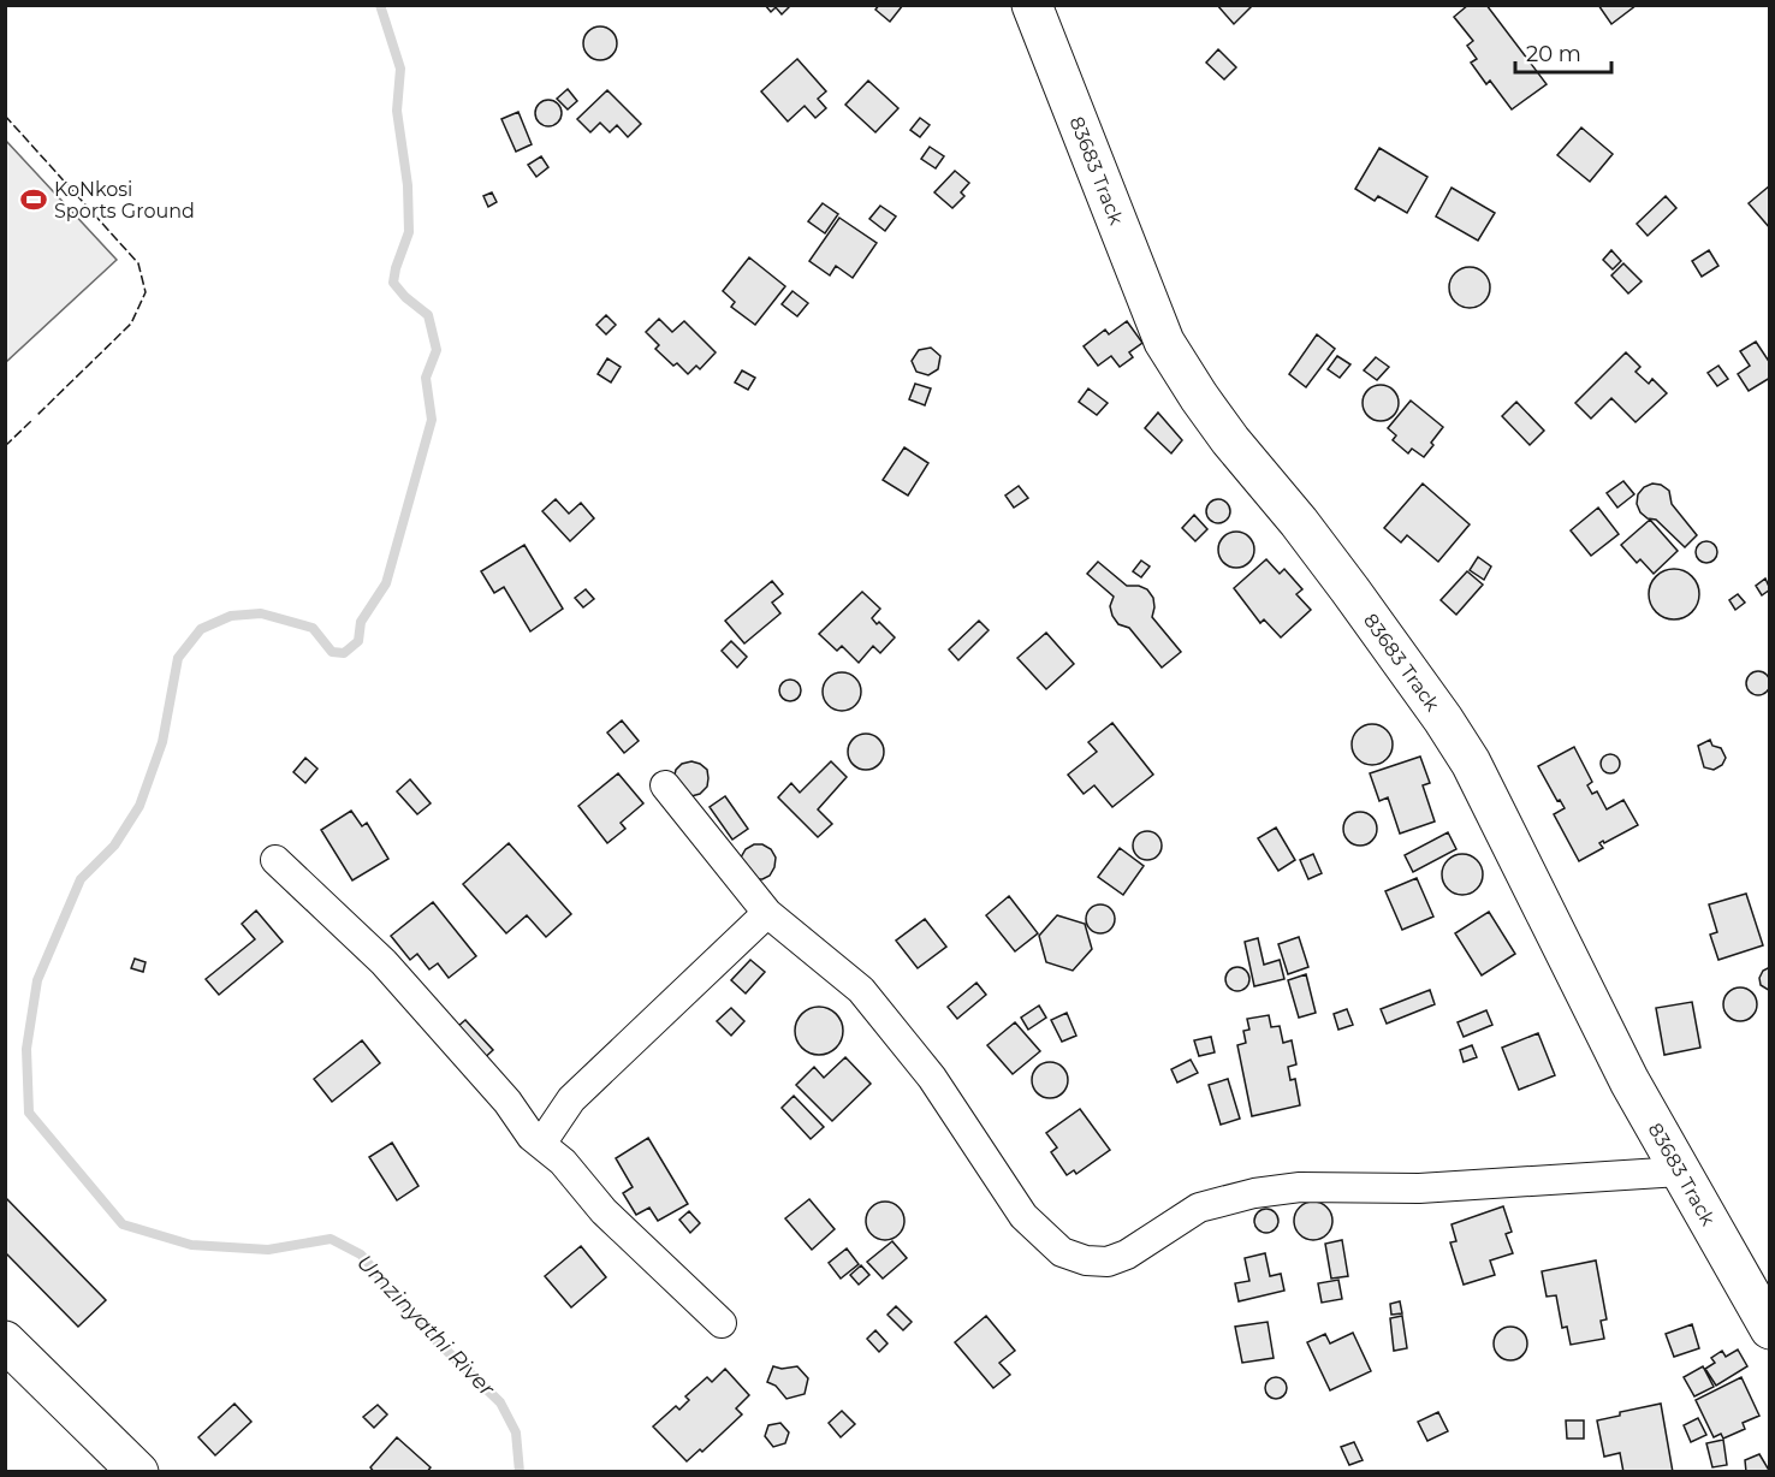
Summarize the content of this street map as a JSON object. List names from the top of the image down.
{
  "streets": {
    "street": ["83683 Track"]
  },
  "water": ["Umzinyathi River"],
  "places": {
    "sports": ["KoNkosi Sports Ground"]
  },
  "scale_bar": "20 m"
}
